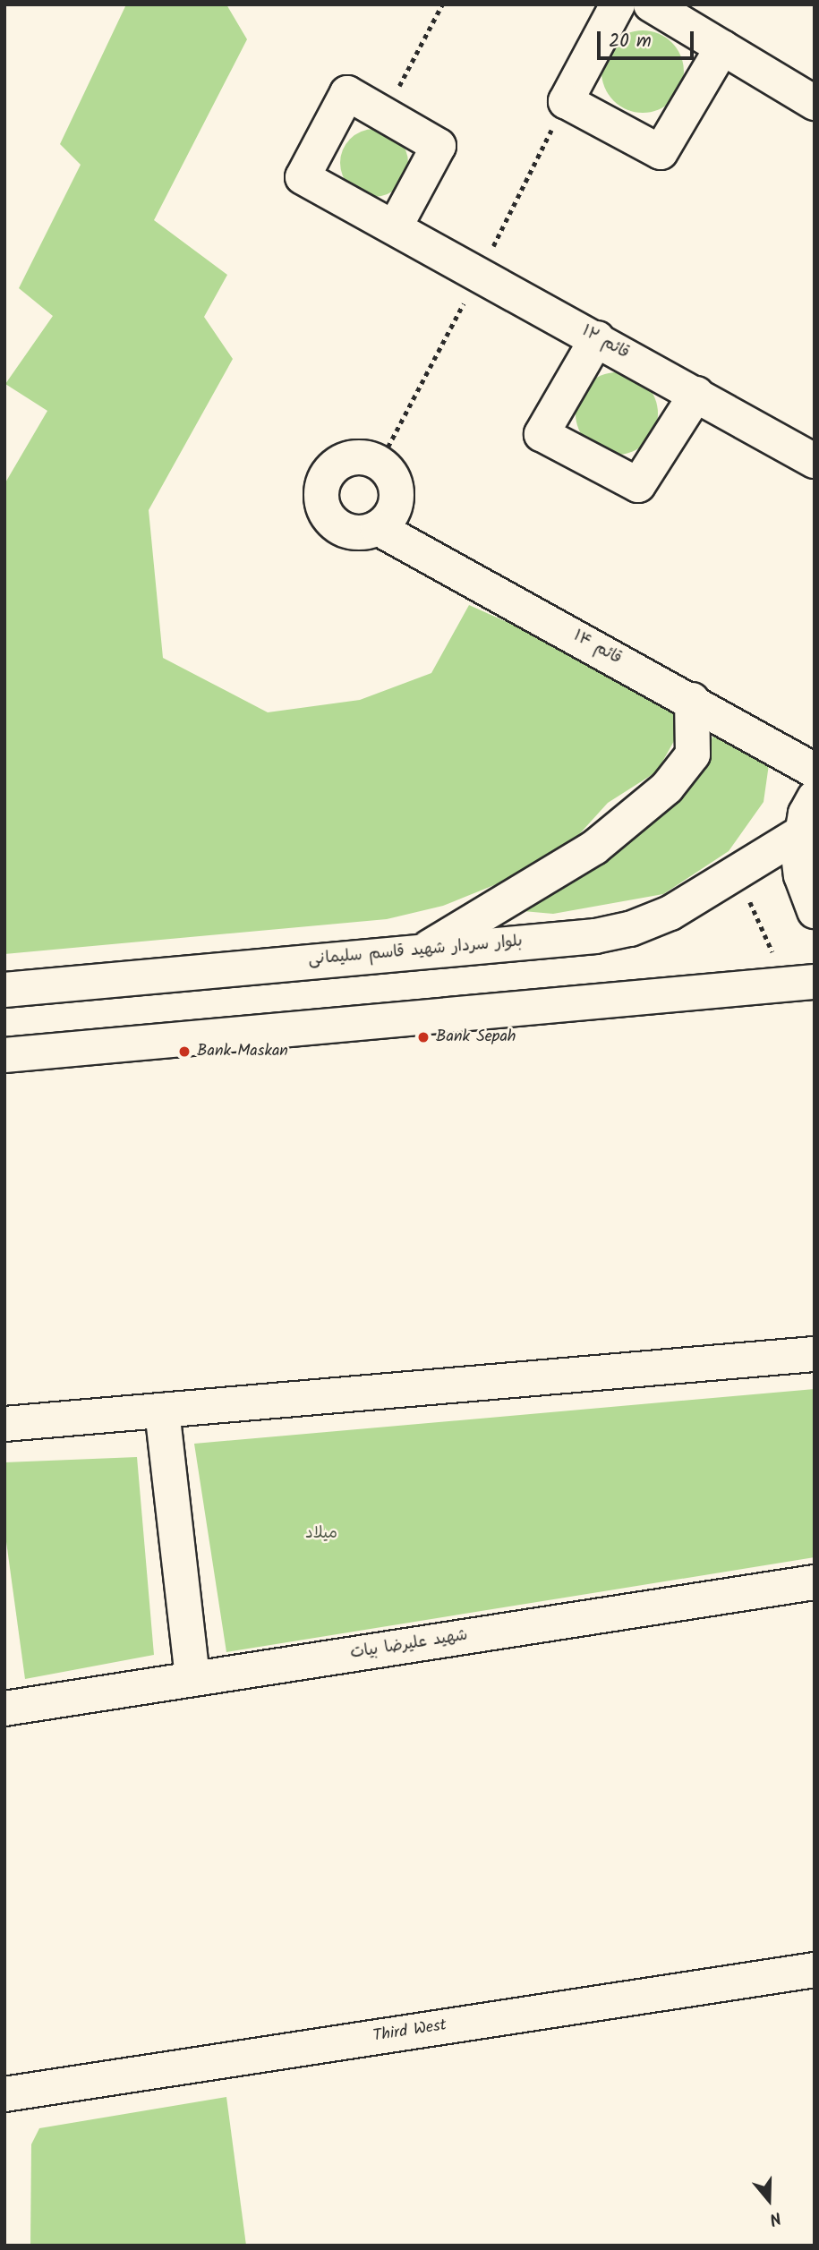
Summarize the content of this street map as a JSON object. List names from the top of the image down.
{
  "streets": {
    "street": [
      "قائم ۱۲",
      "قائم ۱۴",
      "بلوار سردار شهید قاسم سلیمانی",
      "شهید علیرضا بیات",
      "Third West"
    ]
  },
  "parks": ["میلاد"],
  "places": ["Bank Sepah", "Bank Maskan"],
  "scale_bar": "20 m",
  "north": "bottom"
}
